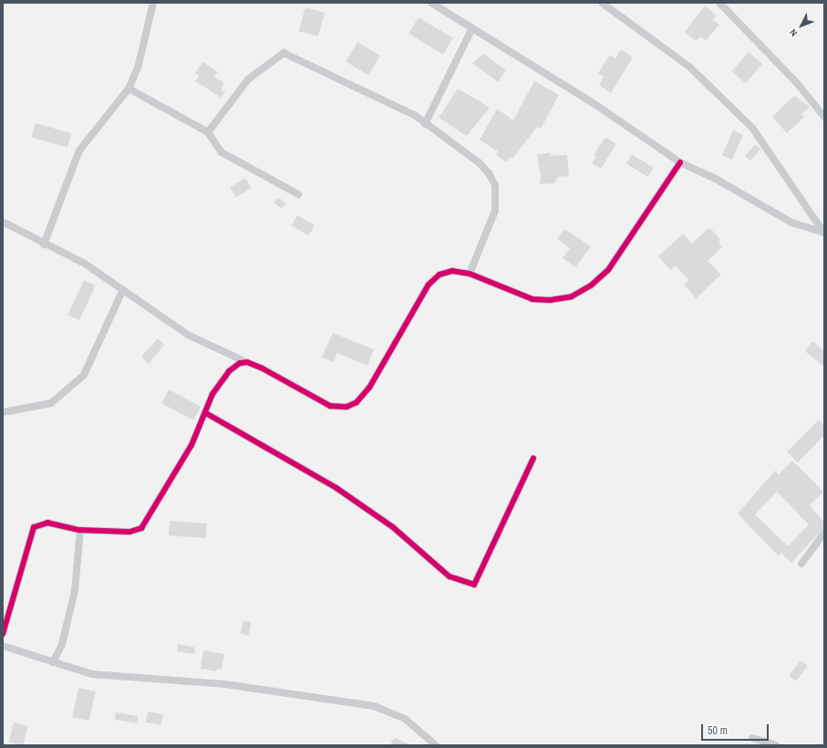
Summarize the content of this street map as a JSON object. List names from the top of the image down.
{
  "scale_bar": "50 m",
  "north": "bottom left"
}
